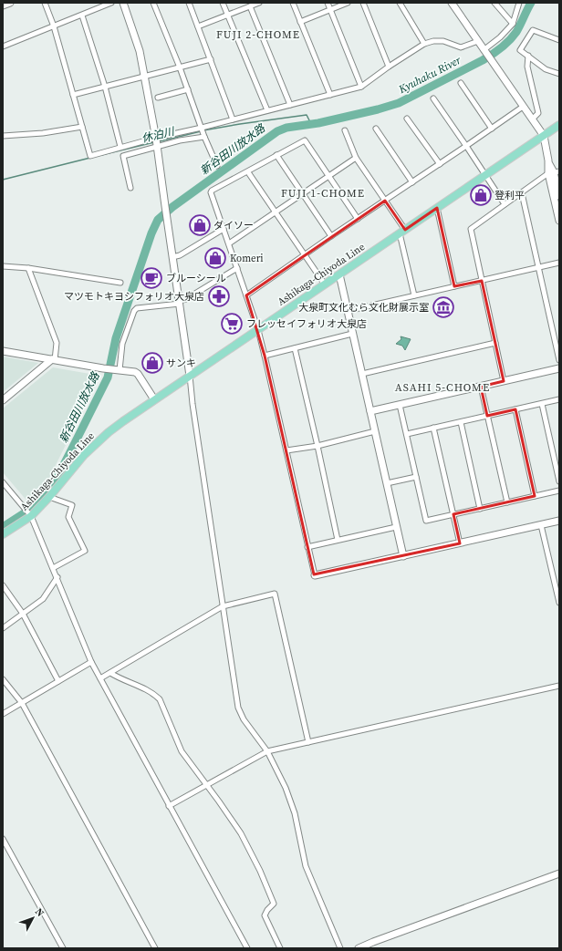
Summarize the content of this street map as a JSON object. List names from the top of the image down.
{
  "streets": {
    "main road": ["Ashikaga-Chiyoda Line"]
  },
  "districts": ["FUJI 2-CHOME", "FUJI 1-CHOME", "ASAHI 5-CHOME"],
  "water": ["Kyuhaku River", "休泊川", "新谷田川放水路"],
  "places": {
    "shop": [
      "登利平",
      "ダイソー",
      "Komeri",
      "サンキ"
    ],
    "cafe": ["ブルーシール"],
    "pharmacy": ["マツモトキヨシフォリオ大泉店"],
    "museum": ["大泉町文化むら文化財展示室"],
    "supermarket": ["フレッセイフォリオ大泉店"]
  },
  "north": "top right"
}
